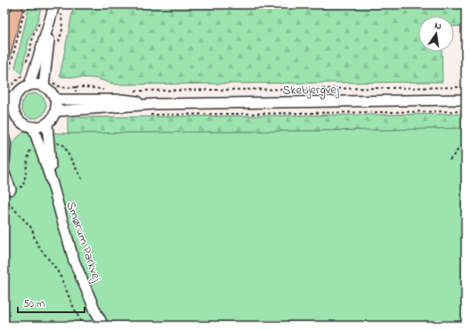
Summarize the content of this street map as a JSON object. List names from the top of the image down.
{
  "streets": {
    "street": ["Skebjergvej", "Smørum Parkvej"]
  },
  "crossings": [
    ["Skebjergvej", "Smørum Parkvej"]
  ],
  "scale_bar": "50 m",
  "north": "top"
}
